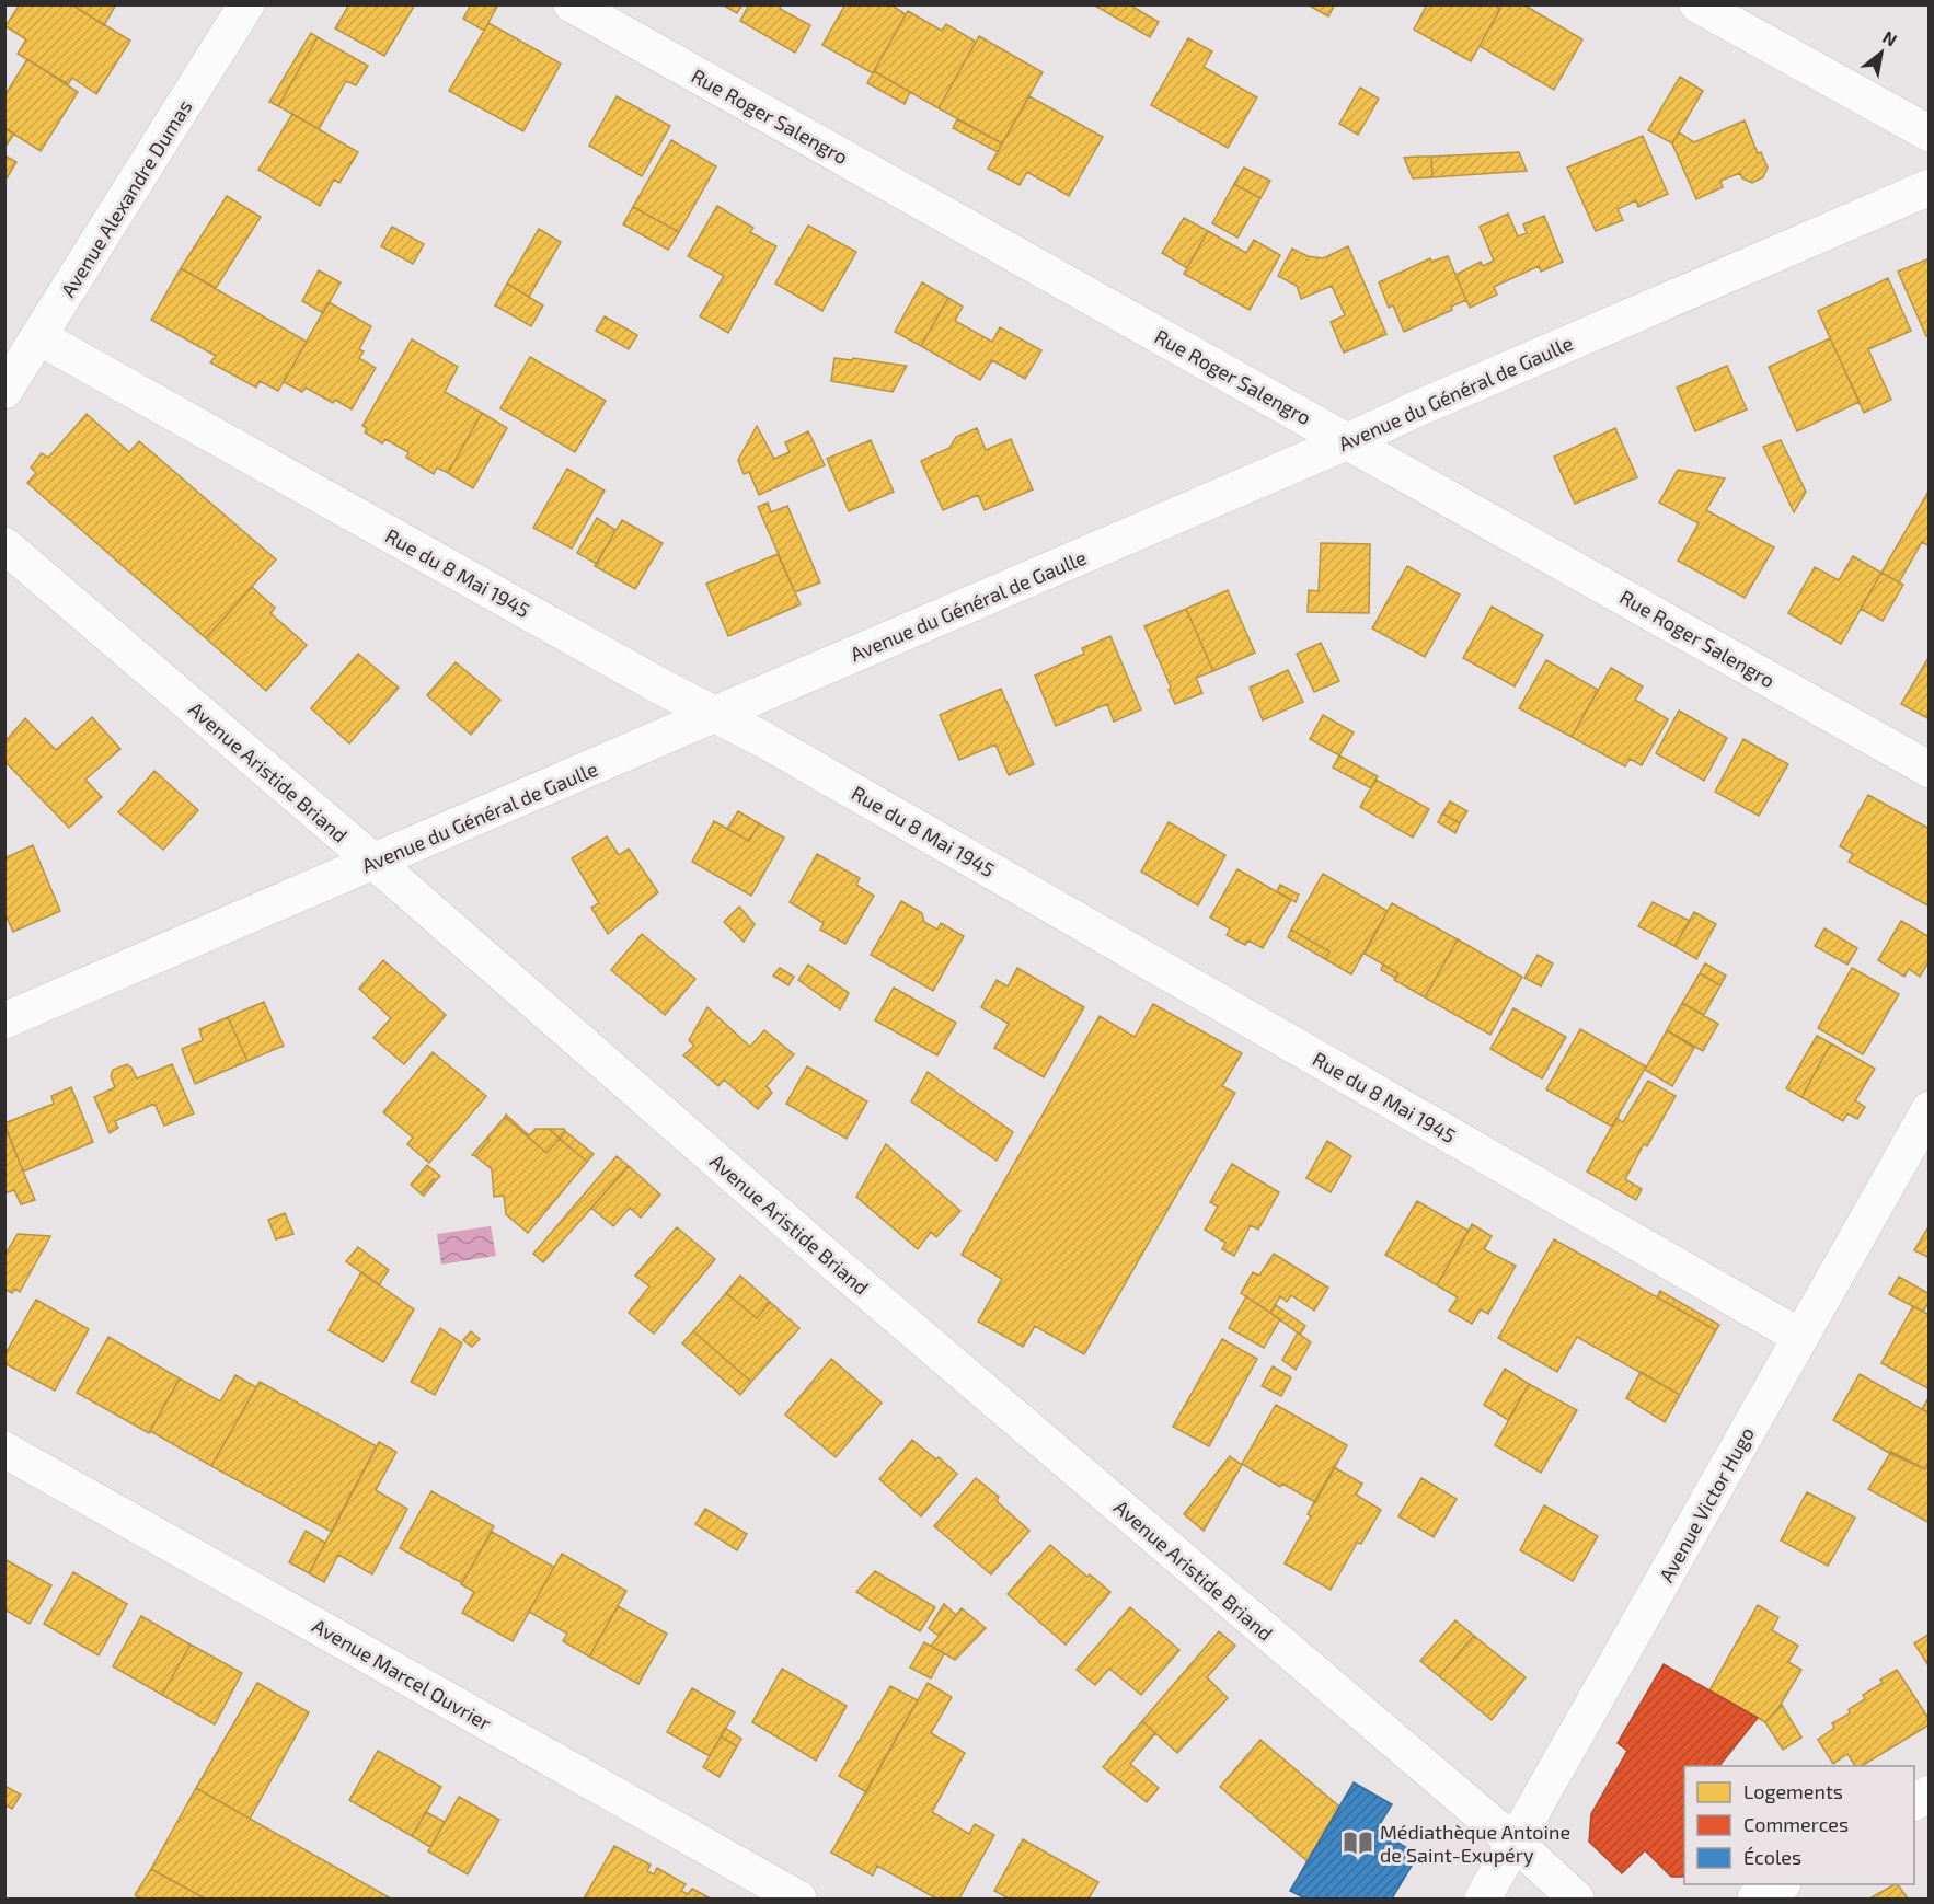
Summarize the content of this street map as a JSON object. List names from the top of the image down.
{
  "streets": {
    "street": [
      "Rue Roger Salengro",
      "Avenue Alexandre Dumas",
      "Avenue du Général de Gaulle",
      "Rue du 8 Mai 1945",
      "Avenue Aristide Briand",
      "Avenue Victor Hugo",
      "Avenue Marcel Ouvrier"
    ]
  },
  "crossings": [
    ["Rue Roger Salengro", "Avenue du Général de Gaulle"],
    ["Avenue Alexandre Dumas", "Rue du 8 Mai 1945"],
    ["Avenue du Général de Gaulle", "Rue du 8 Mai 1945"],
    ["Avenue du Général de Gaulle", "Avenue Aristide Briand"],
    ["Rue du 8 Mai 1945", "Avenue Victor Hugo"],
    ["Avenue Aristide Briand", "Avenue Victor Hugo"]
  ],
  "places": {
    "library": ["Médiathèque Antoine de Saint-Exupéry"]
  },
  "legend": ["Logements", "Commerces", "Écoles"],
  "north": "top right"
}
